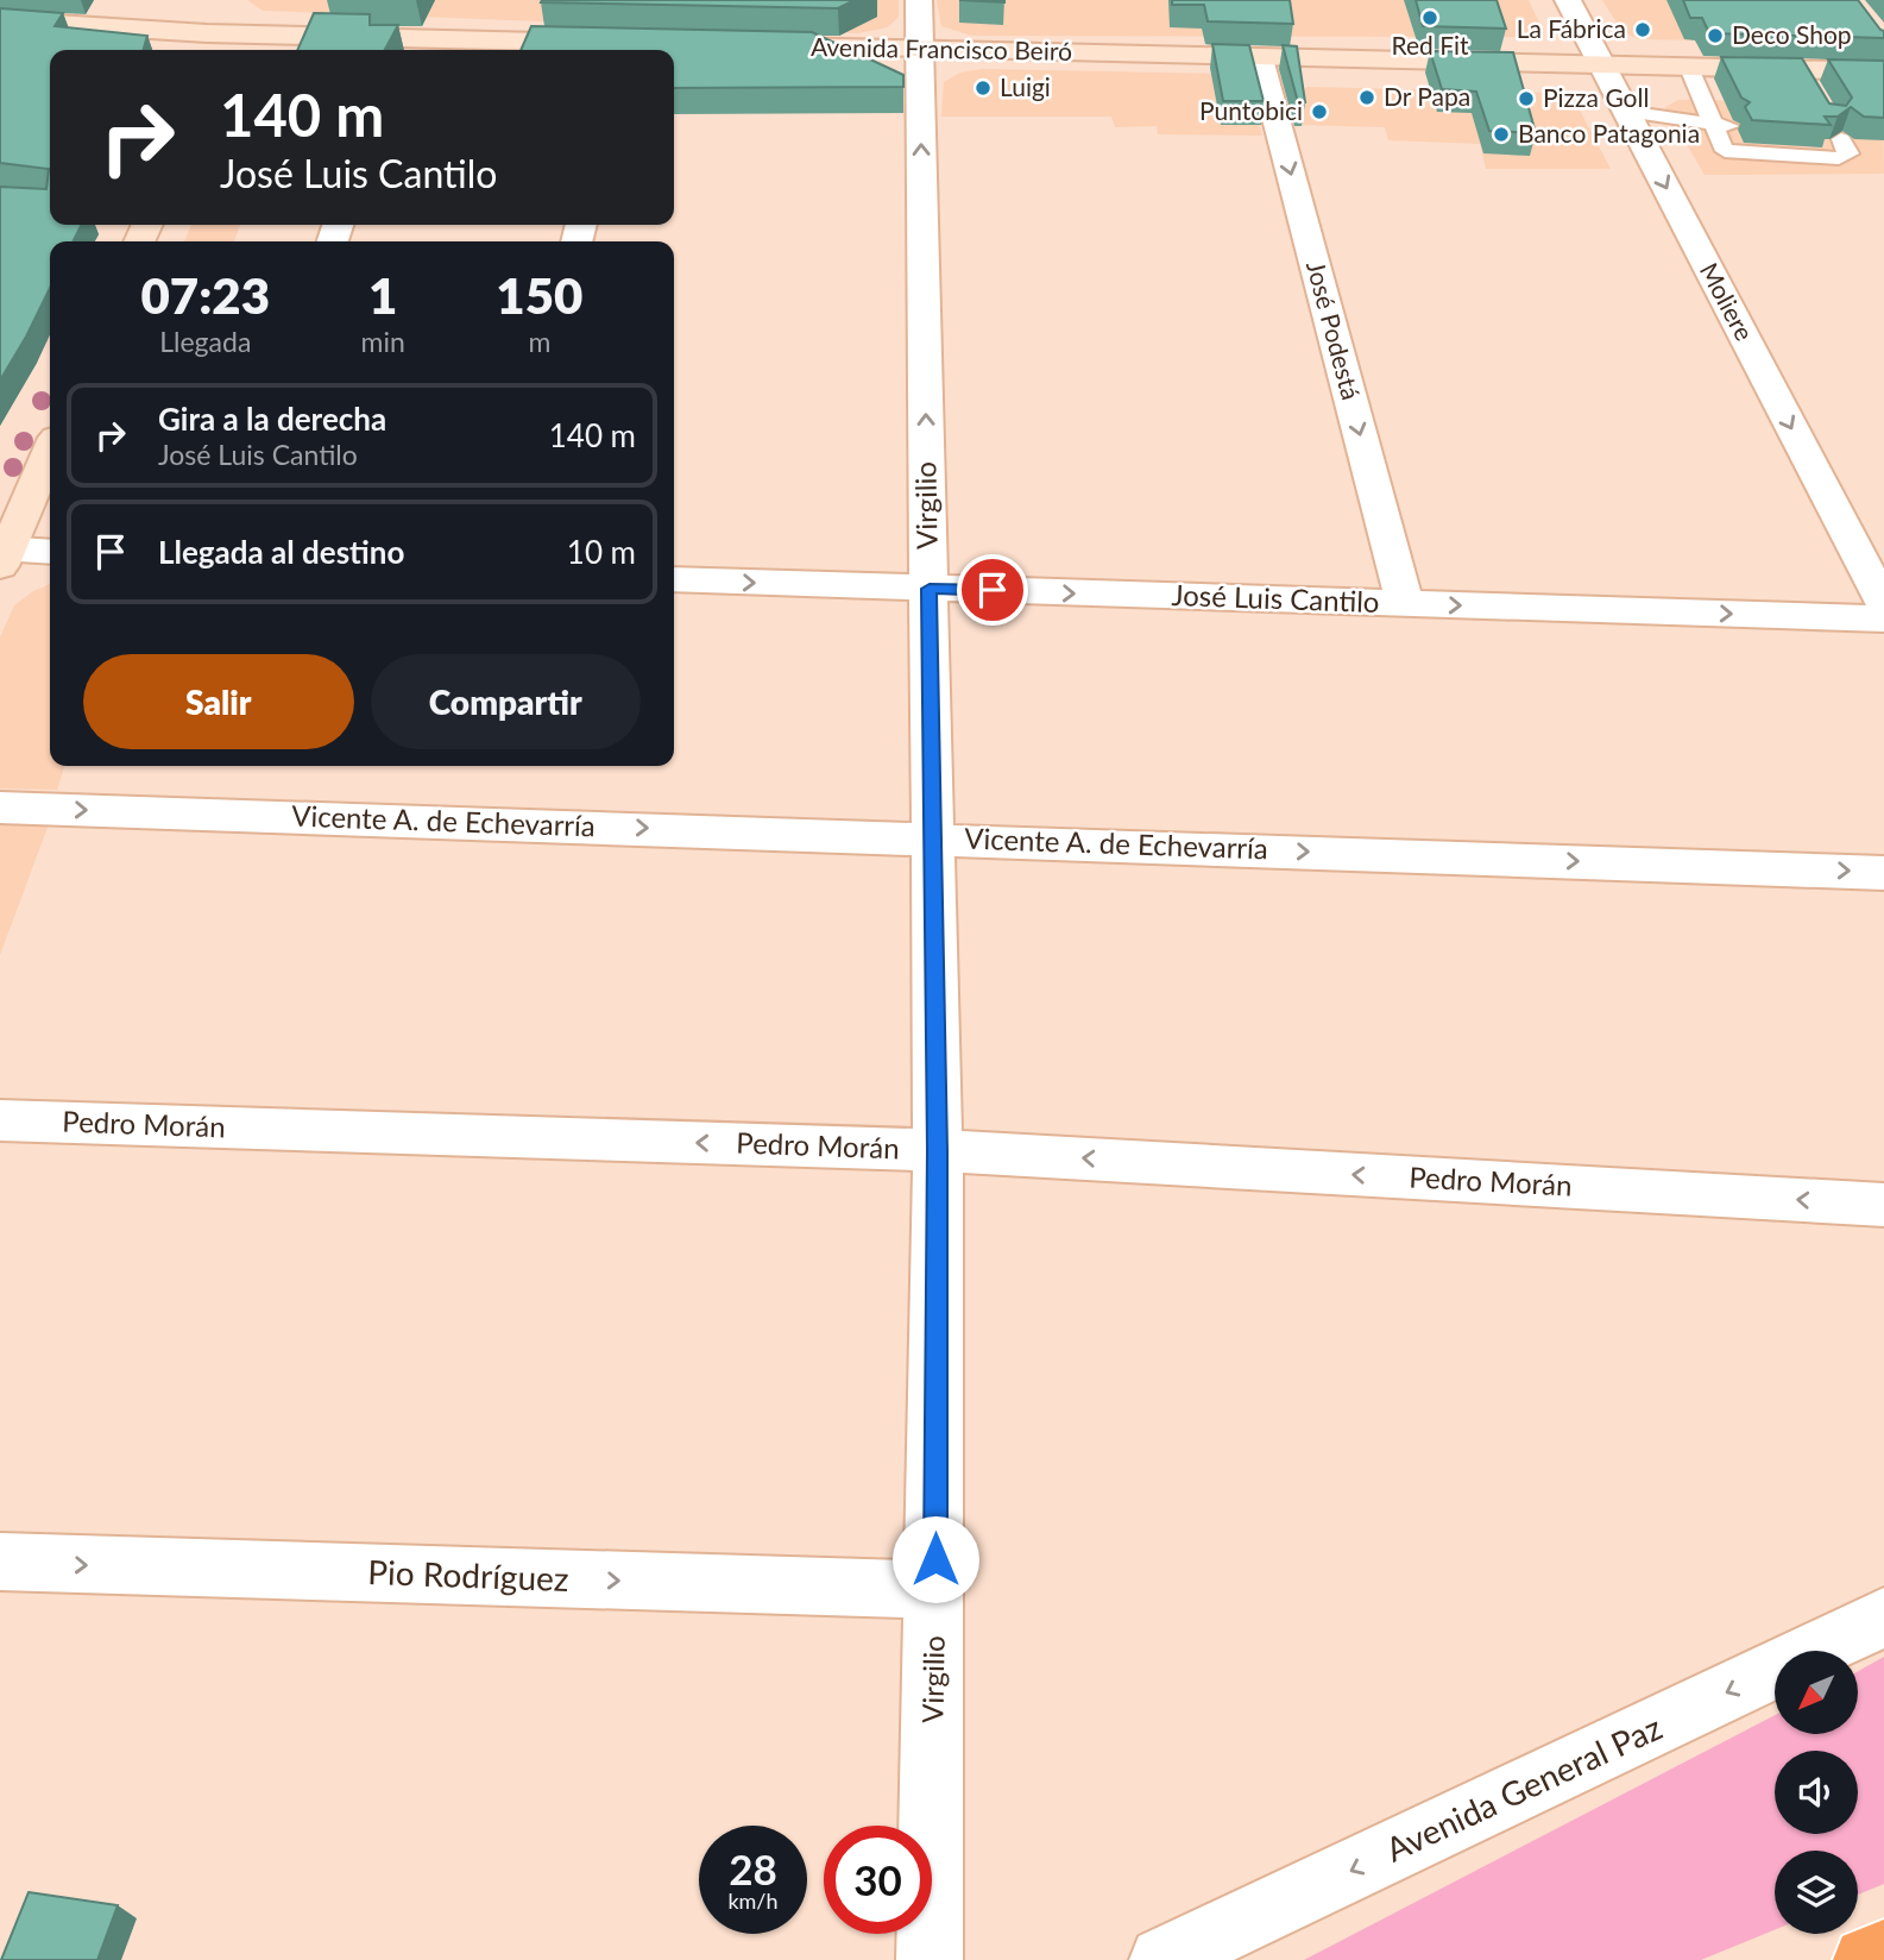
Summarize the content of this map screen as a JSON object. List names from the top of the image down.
{
  "streets": {
    "main road": ["Avenida Francisco Beiró"],
    "street": [
      "Moliere",
      "José Podestá",
      "Virgilio",
      "José Luis Cantilo",
      "Vicente A. de Echevarría",
      "Pedro Morán",
      "Pio Rodríguez",
      "Avenida General Paz"
    ]
  },
  "crossings": [
    ["Avenida Francisco Beiró", "Moliere"],
    ["Avenida Francisco Beiró", "José Podestá"],
    ["Avenida Francisco Beiró", "Virgilio"],
    ["José Podestá", "José Luis Cantilo"],
    ["Virgilio", "José Luis Cantilo"],
    ["Virgilio", "Vicente A. de Echevarría"],
    ["Virgilio", "Pedro Morán"],
    ["Virgilio", "Pio Rodríguez"]
  ],
  "one_way": [
    "Moliere",
    "José Podestá",
    "José Luis Cantilo",
    "Vicente A. de Echevarría",
    "Pedro Morán",
    "Pio Rodríguez",
    "Avenida General Paz"
  ],
  "places": [
    "Red Fit",
    "La Fábrica",
    "Deco Shop",
    "Luigi",
    "Dr Papa",
    "Pizza Goll",
    "Puntobici",
    "Banco Patagonia"
  ],
  "north": "bottom left",
  "page": {
    "turn": ["140 m", "José Luis Cantilo"],
    "eta": [
      "07:23",
      "Llegada",
      "1",
      "min",
      "150",
      "m"
    ],
    "list": [
      {
        "name": "Gira a la derecha",
        "note": "José Luis Cantilo",
        "value": "140 m"
      },
      {
        "name": "Llegada al destino",
        "value": "10 m"
      }
    ],
    "buttons": ["Salir", "Compartir"],
    "speed": "28 km/h",
    "limit": "30"
  }
}
